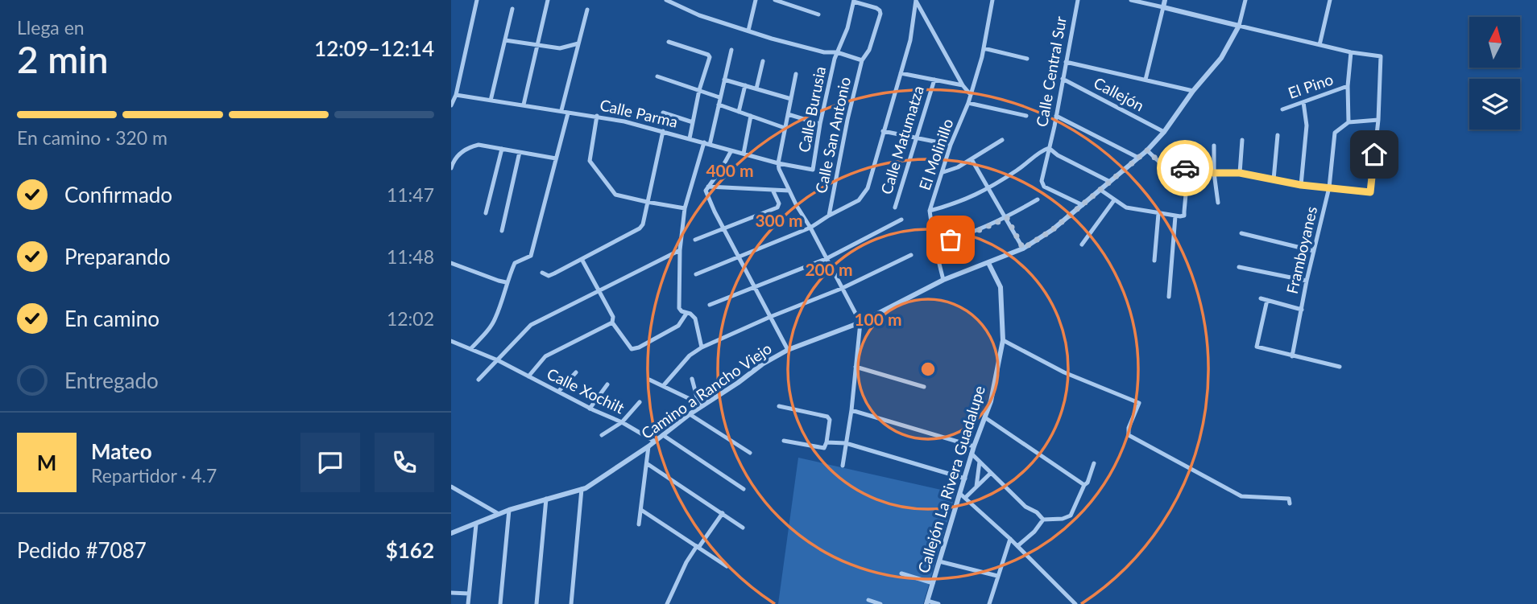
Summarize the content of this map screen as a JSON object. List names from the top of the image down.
{
  "streets": {
    "street": [
      "Calle Central Sur",
      "El Pino",
      "Callejón",
      "Calle Burusia",
      "Calle Parma",
      "Calle San Antonio",
      "Calle Matumatza",
      "El Molinillo",
      "Framboyanes",
      "Calle Xochilt",
      "Camino a Rancho Viejo",
      "Callejón La Rivera Guadalupe"
    ]
  },
  "crossings": [
    ["Calle Central Sur", "Callejón"],
    ["Calle Central Sur", "Camino a Rancho Viejo"],
    ["Callejón", "Camino a Rancho Viejo"],
    ["Calle Burusia", "Calle Parma"],
    ["Calle Burusia", "Calle San Antonio"],
    ["El Molinillo", "Camino a Rancho Viejo"],
    ["Calle Xochilt", "Camino a Rancho Viejo"],
    ["Camino a Rancho Viejo", "Callejón La Rivera Guadalupe"]
  ],
  "north": "top",
  "page": {
    "heading": ["2 min", "Llega en", "12:09–12:14"],
    "panel": [
      "Mateo",
      "Repartidor · 4.7",
      "Pedido #7087",
      "$162"
    ],
    "bar": "En camino · 320 m",
    "list": [
      ["Confirmado", "11:47"],
      ["Preparando", "11:48"],
      ["En camino", "12:02"],
      "Entregado"
    ],
    "round": "M"
  },
  "rings": [
    "400 m",
    "300 m",
    "200 m",
    "100 m"
  ]
}
